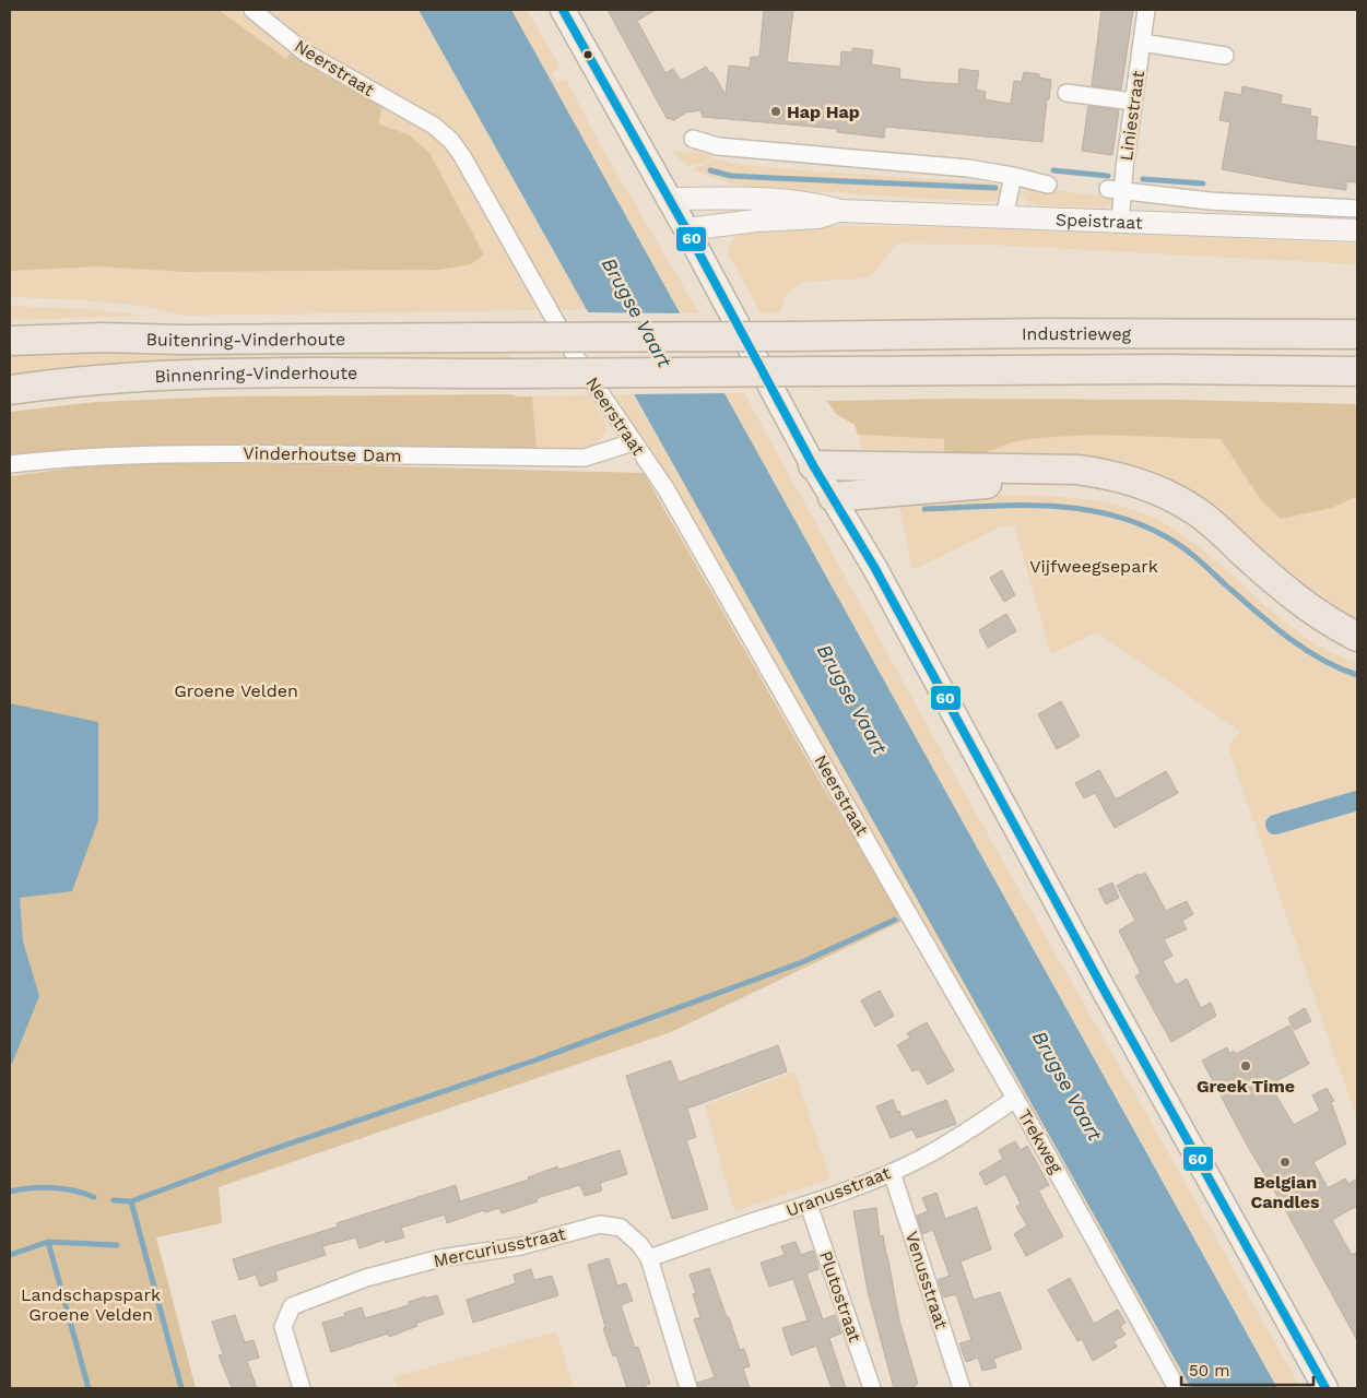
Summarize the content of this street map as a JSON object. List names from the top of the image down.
{
  "streets": {
    "highway": ["Industrieweg", "Buitenring-Vinderhoute", "Binnenring-Vinderhoute"],
    "street": [
      "Neerstraat",
      "Liniestraat",
      "Speistraat",
      "Vinderhoutse Dam",
      "Trekweg",
      "Uranusstraat",
      "Mercuriusstraat",
      "Venusstraat",
      "Plutostraat"
    ]
  },
  "crossings": [
    ["Neerstraat", "Vinderhoutse Dam"],
    ["Neerstraat", "Trekweg"],
    ["Liniestraat", "Speistraat"],
    ["Industrieweg", "Buitenring-Vinderhoute"],
    ["Industrieweg", "Binnenring-Vinderhoute"],
    ["Trekweg", "Uranusstraat"],
    ["Uranusstraat", "Mercuriusstraat"],
    ["Uranusstraat", "Venusstraat"],
    ["Uranusstraat", "Plutostraat"]
  ],
  "water": ["Brugse Vaart"],
  "parks": ["Vijfweegsepark", "Groene Velden", "Landschapspark Groene Velden"],
  "places": ["Hap Hap", "Greek Time", "Belgian Candles"],
  "lines": ["transit line 60"],
  "scale_bar": "50 m"
}
